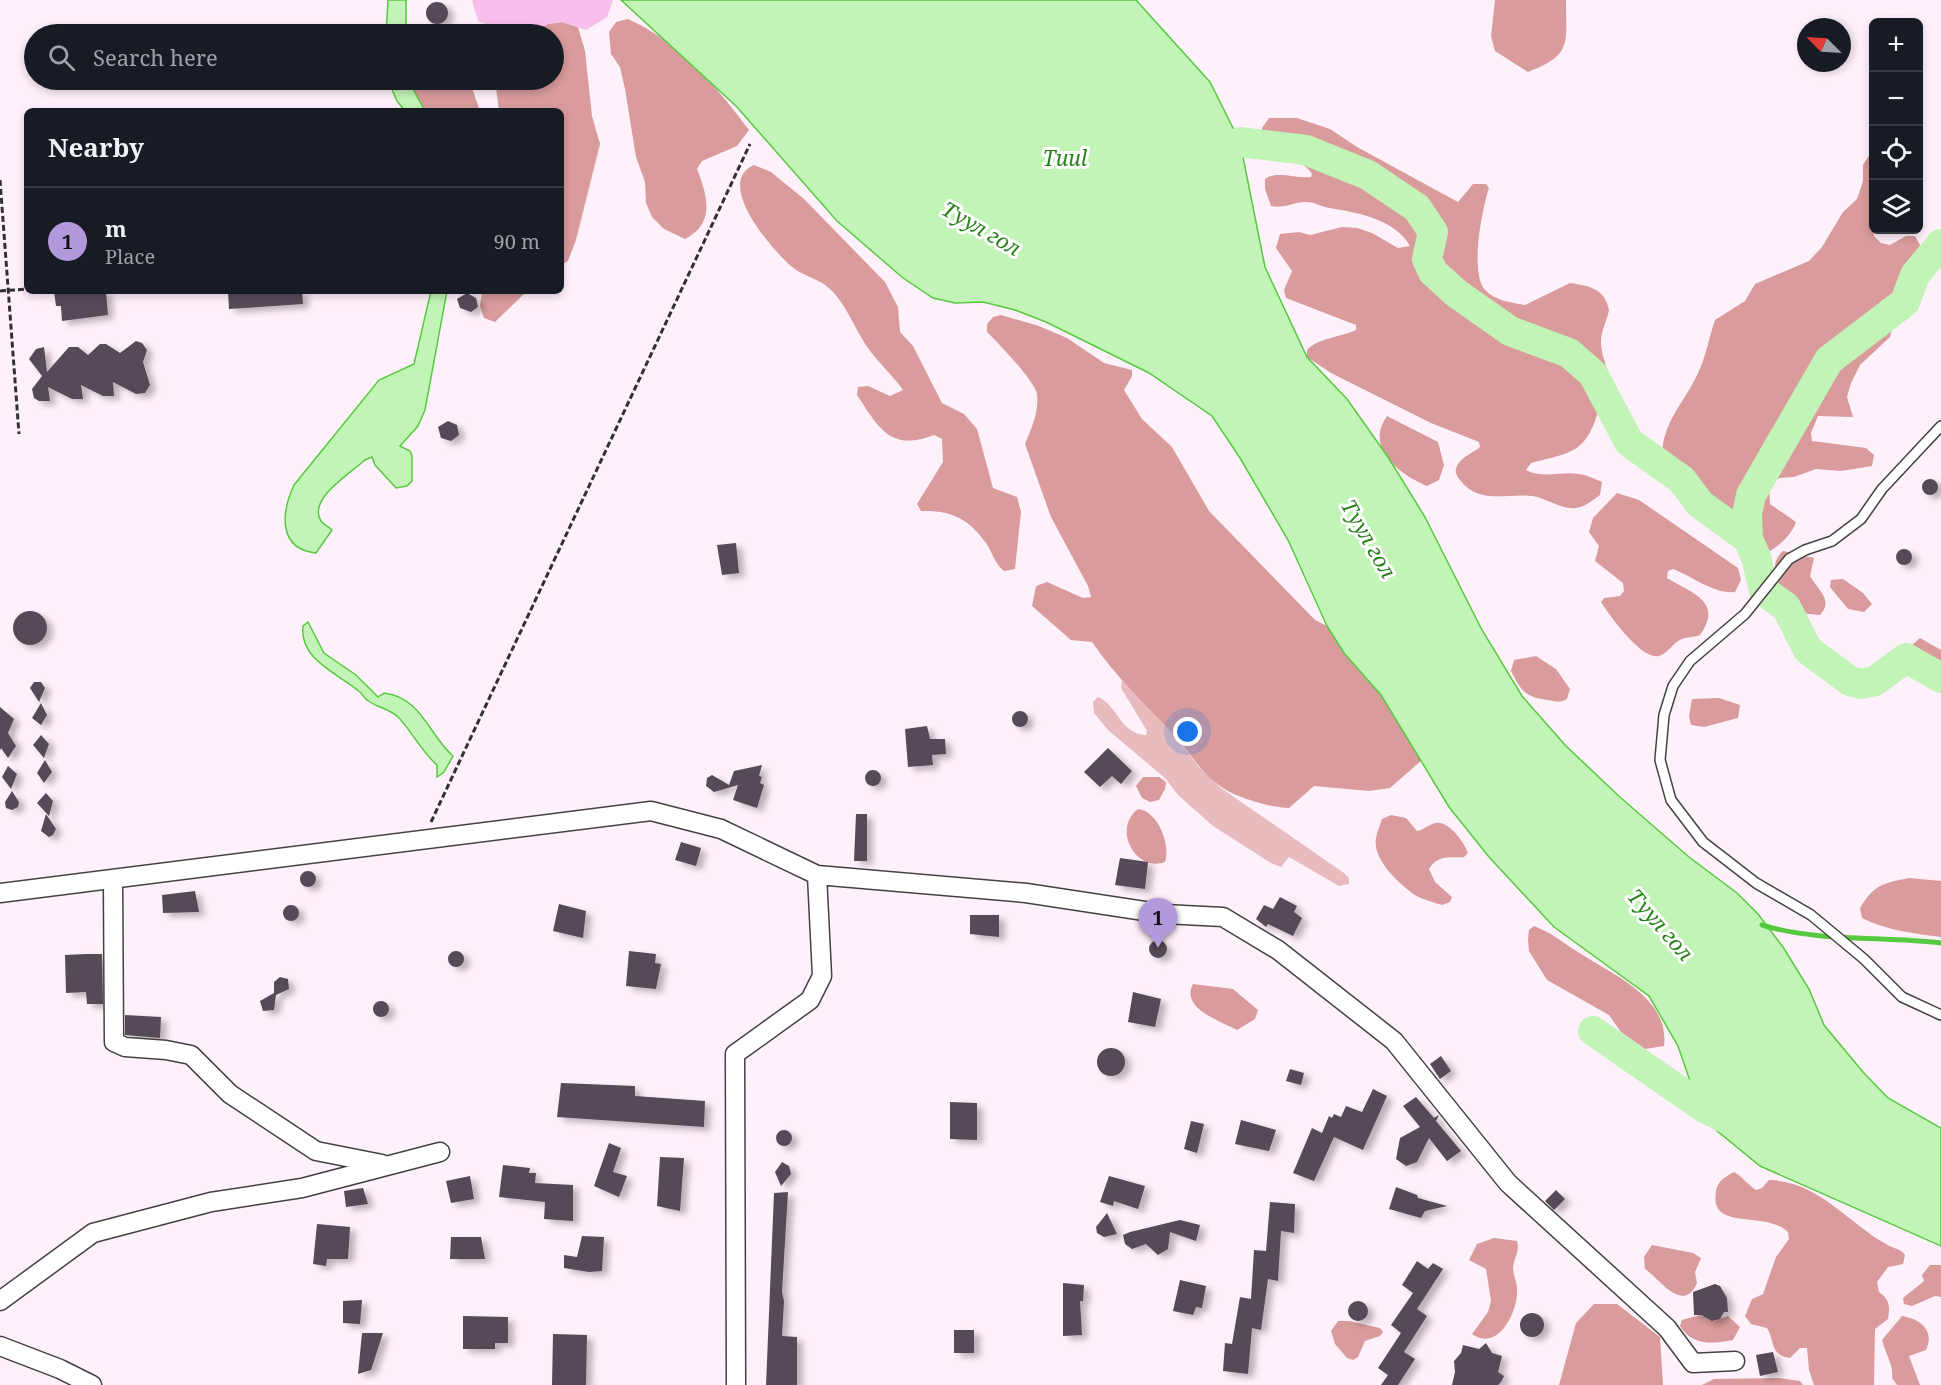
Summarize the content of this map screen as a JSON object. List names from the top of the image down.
{
  "water": ["Tuul", "Туул гол"],
  "north": "top left",
  "page": {
    "map_buttons": ["+", "−"],
    "search": "Search here",
    "heading": "Nearby",
    "list": [
      {
        "mark": "1",
        "name": "m",
        "note": "Place",
        "value": "90 m"
      }
    ],
    "pins": "1"
  }
}
